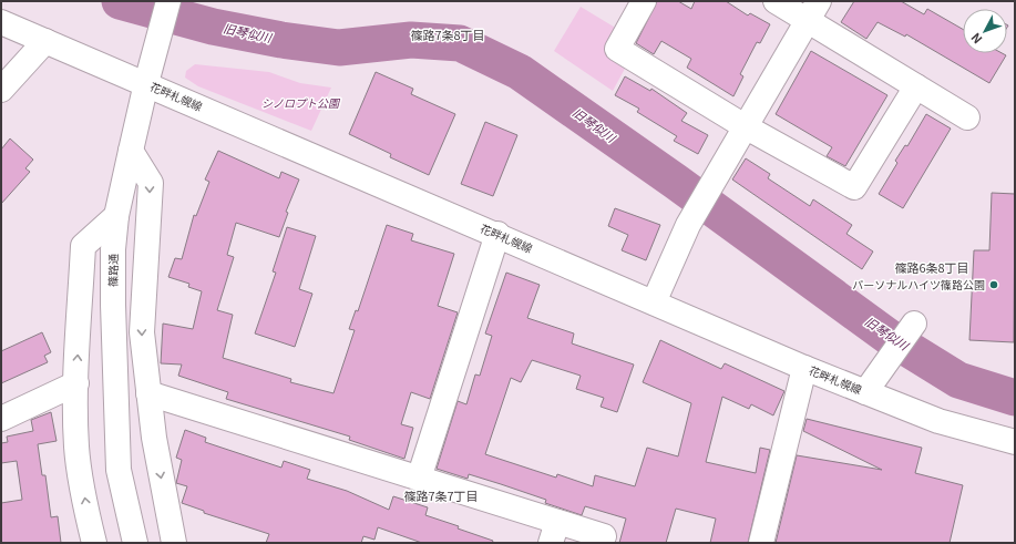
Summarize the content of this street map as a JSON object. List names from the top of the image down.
{
  "streets": {
    "street": ["花畔札幌線", "篠路通"]
  },
  "crossings": [
    ["花畔札幌線", "篠路通"]
  ],
  "districts": ["篠路7条8丁目", "篠路6条8丁目", "篠路7条7丁目"],
  "water": ["旧琴似川"],
  "parks": ["シノロプト公園"],
  "places": ["パーソナルハイツ篠路公園"],
  "north": "bottom left"
}
